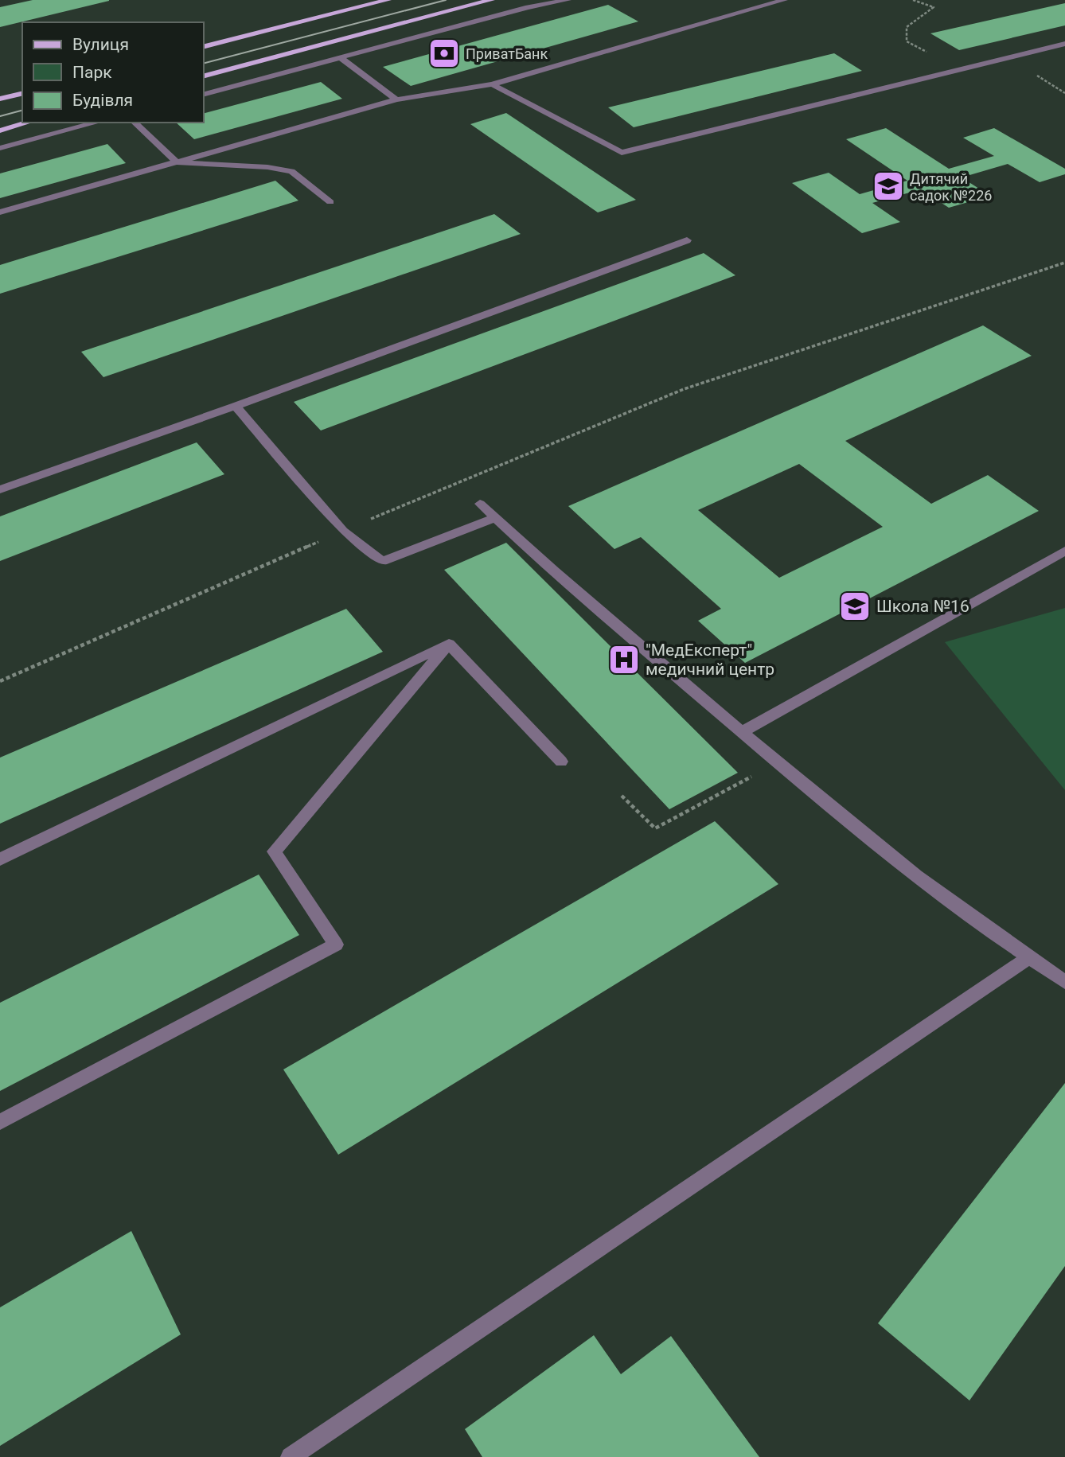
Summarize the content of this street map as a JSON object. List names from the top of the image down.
{
  "places": {
    "bank": ["ПриватБанк"],
    "school or university": ["Дитячий садок №226", "Школа №16"],
    "hospital": ["\"МедЕксперт\" медичний центр"]
  },
  "legend": ["Вулиця", "Парк", "Будівля"]
}
